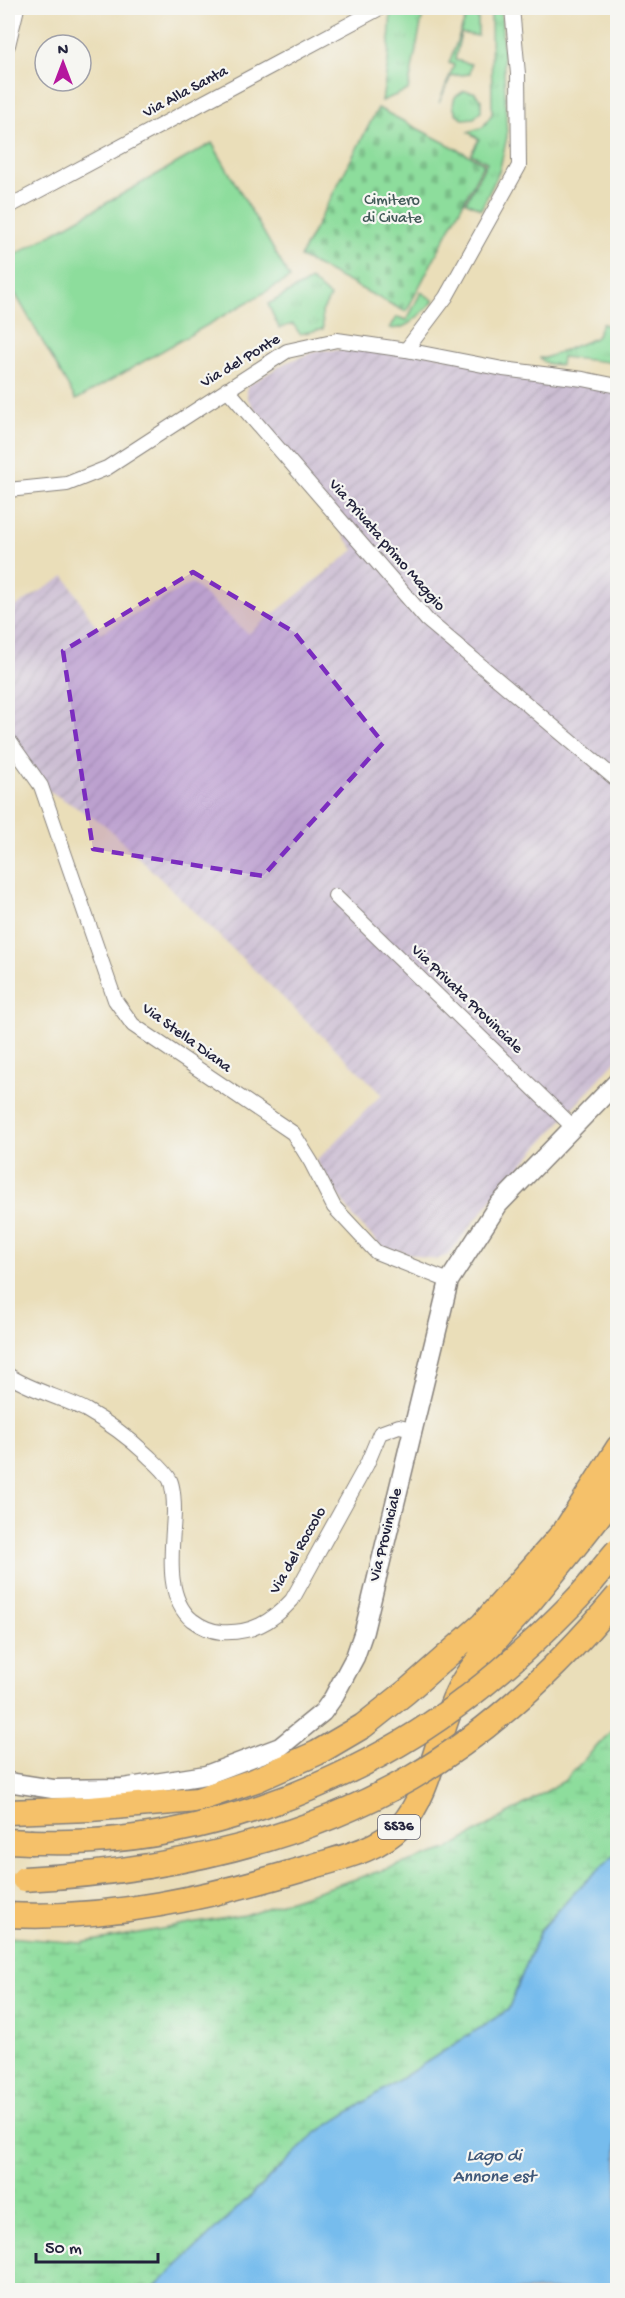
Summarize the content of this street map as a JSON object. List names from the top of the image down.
{
  "streets": {
    "highway": ["SS36"],
    "street": [
      "Via Alla Santa",
      "Via del Ponte",
      "Via Privata primo Maggio",
      "Via Privata Provinciale",
      "Via Stella Diana",
      "Via Provinciale",
      "Via del Roccolo"
    ]
  },
  "crossings": [
    ["Via del Ponte", "Via Privata primo Maggio"],
    ["Via Privata Provinciale", "Via Provinciale"],
    ["Via Stella Diana", "Via Provinciale"],
    ["Via Provinciale", "Via del Roccolo"]
  ],
  "water": ["Lago di Annone est"],
  "parks": ["Cimitero di Civate"],
  "scale_bar": "50 m",
  "north": "top"
}
